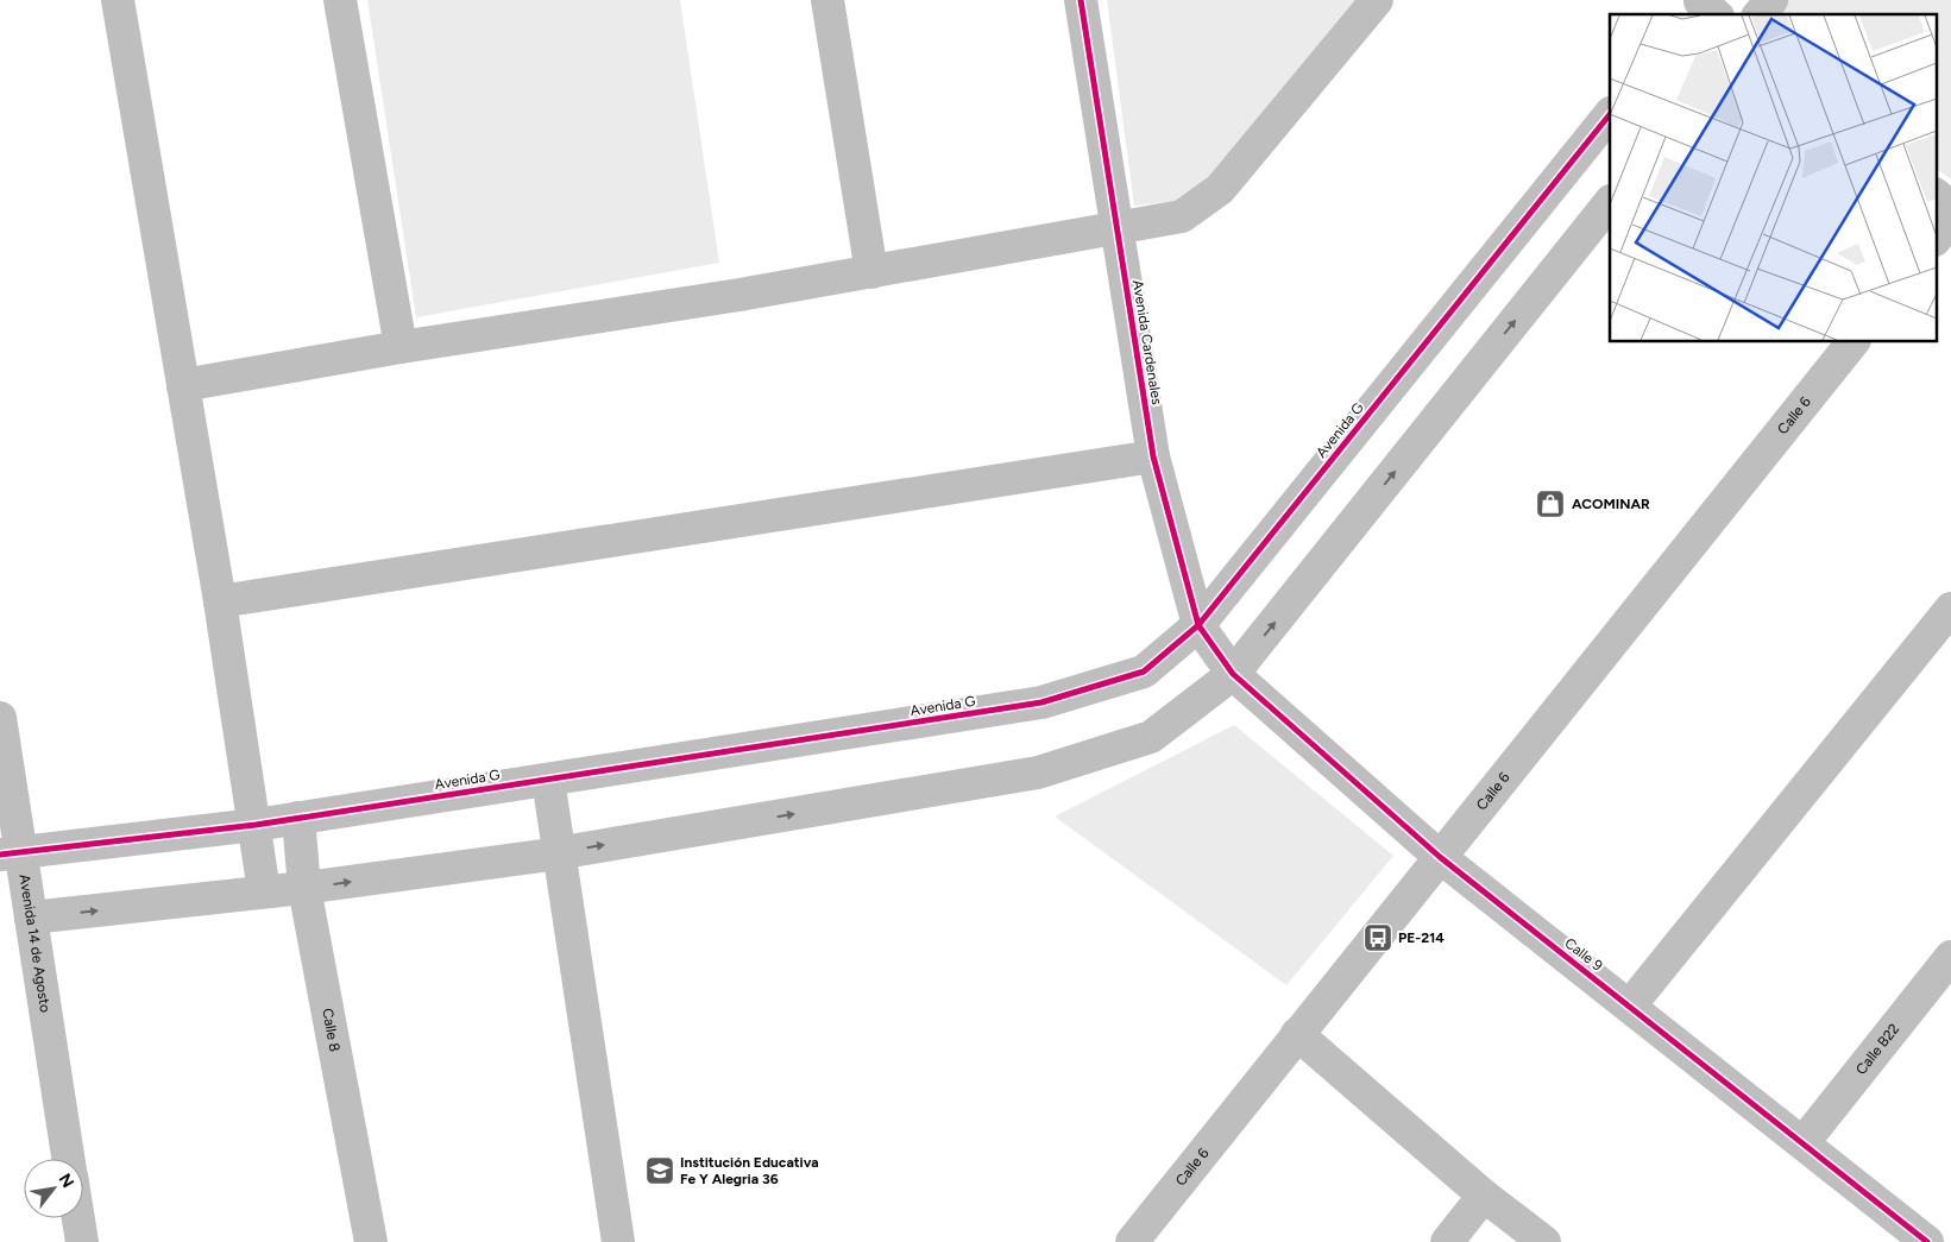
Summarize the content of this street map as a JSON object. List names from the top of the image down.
{
  "streets": {
    "street": [
      "Avenida Cardenales",
      "Calle 6",
      "Avenida G",
      "Avenida 14 de Agosto",
      "Calle 9",
      "Calle 8",
      "Calle B22"
    ]
  },
  "crossings": [
    ["Avenida Cardenales", "Avenida G"],
    ["Avenida Cardenales", "Calle 9"],
    ["Calle 6", "Calle 9"],
    ["Avenida G", "Avenida 14 de Agosto"],
    ["Avenida G", "Calle 8"],
    ["Calle 9", "Calle B22"]
  ],
  "places": {
    "shop": ["ACOMINAR"],
    "bus stop": ["PE-214"],
    "school or university": ["Institución Educativa Fe Y Alegria 36"]
  },
  "north": "top right"
}
